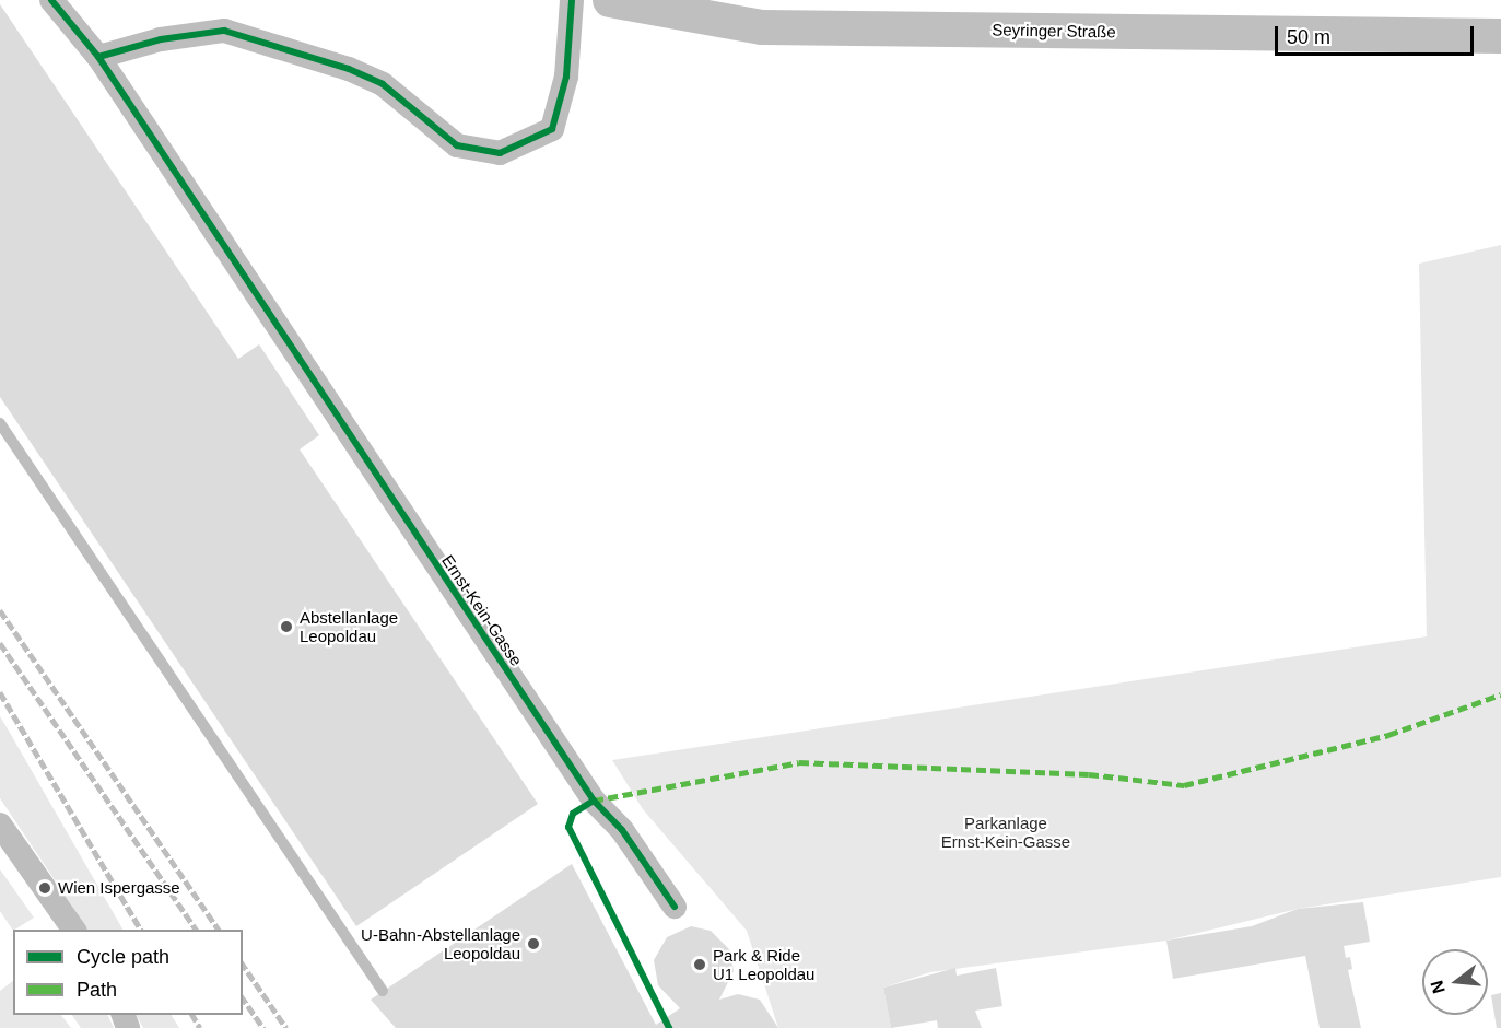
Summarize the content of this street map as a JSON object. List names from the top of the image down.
{
  "streets": {
    "main road": ["Seyringer Straße"],
    "street": ["Ernst-Kein-Gasse"]
  },
  "parks": ["Parkanlage Ernst-Kein-Gasse"],
  "places": [
    "Abstellanlage Leopoldau",
    "Wien Ispergasse",
    "U-Bahn-Abstellanlage Leopoldau",
    "Park & Ride U1 Leopoldau"
  ],
  "legend": ["Cycle path", "Path"],
  "scale_bar": "50 m",
  "north": "left"
}
